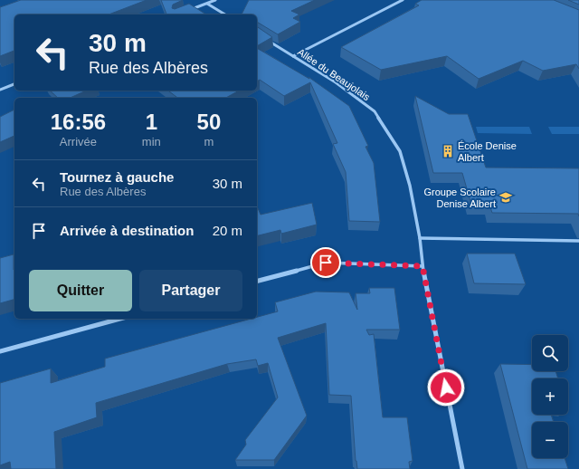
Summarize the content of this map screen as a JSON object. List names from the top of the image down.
{
  "streets": {
    "street": ["Allée du Beaujolais"]
  },
  "places": {
    "building": ["École Denise Albert"],
    "school or university": ["Groupe Scolaire Denise Albert"]
  },
  "page": {
    "turn": ["30 m", "Rue des Albères"],
    "eta": [
      "16:56",
      "Arrivée",
      "1",
      "min",
      "50",
      "m"
    ],
    "list": [
      {
        "name": "Tournez à gauche",
        "note": "Rue des Albères",
        "value": "30 m"
      },
      {
        "name": "Arrivée à destination",
        "value": "20 m"
      }
    ],
    "buttons": ["Quitter", "Partager"],
    "map_buttons": ["+", "−"]
  }
}
